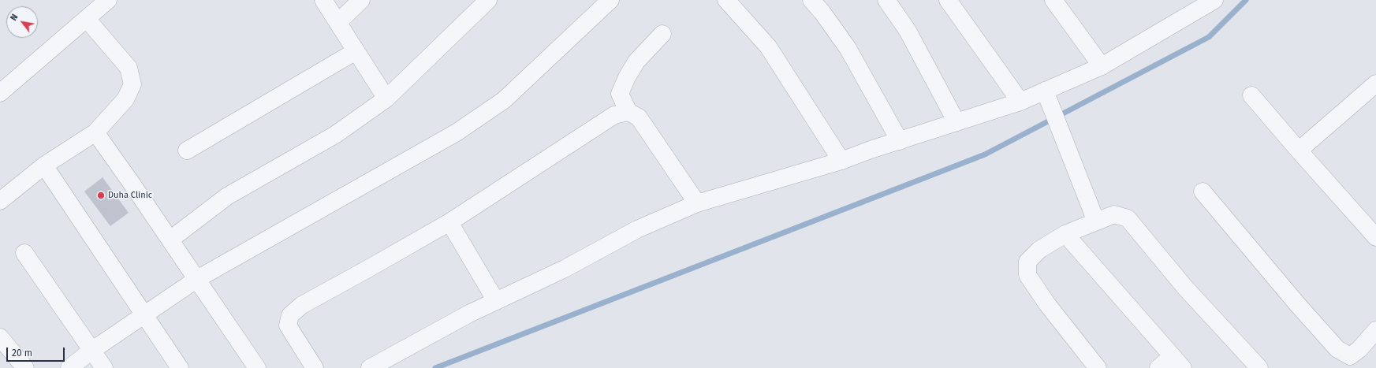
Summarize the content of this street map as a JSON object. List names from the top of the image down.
{
  "places": ["Duha Clinic"],
  "scale_bar": "20 m",
  "north": "top left"
}
